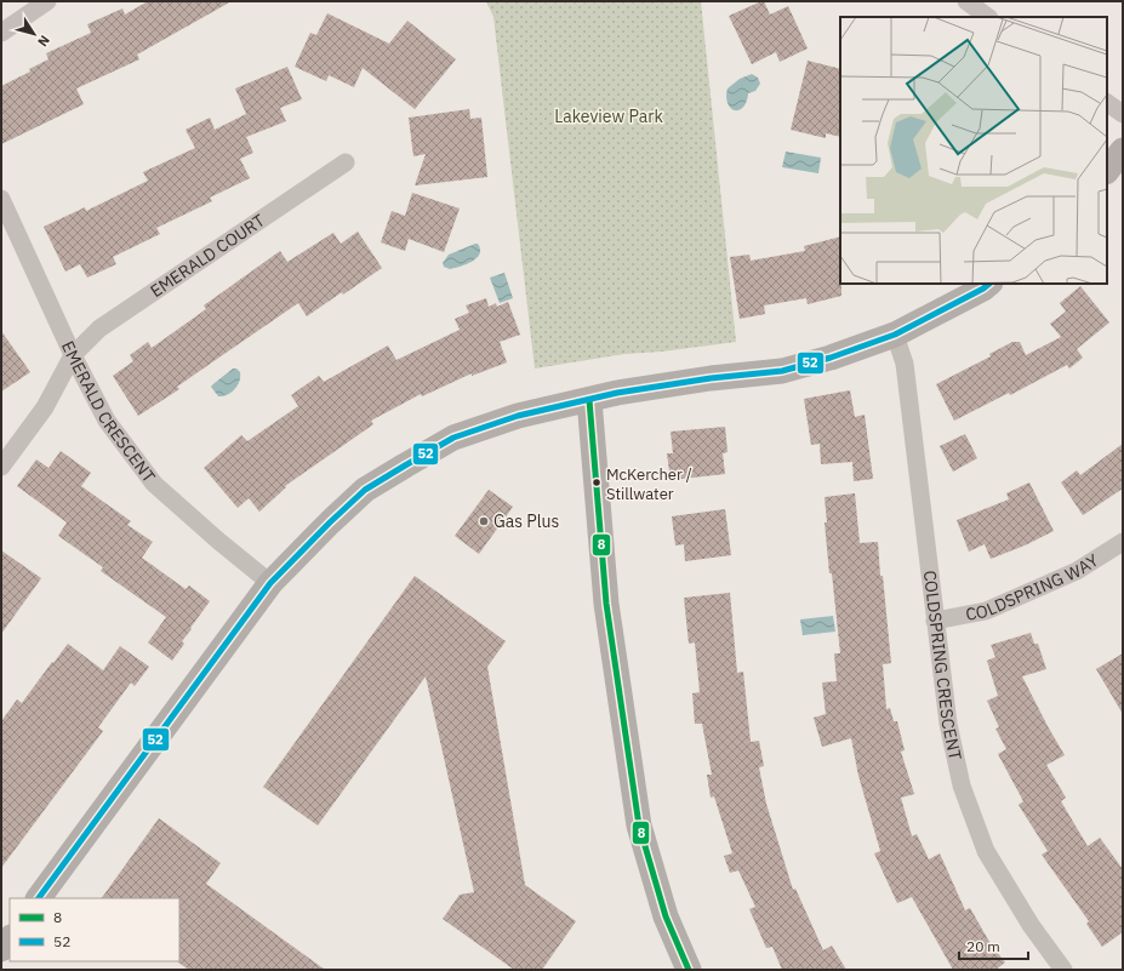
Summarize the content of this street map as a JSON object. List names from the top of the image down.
{
  "streets": {
    "street": [
      "EMERALD COURT",
      "EMERALD CRESCENT",
      "COLDSPRING WAY",
      "COLDSPRING CRESCENT"
    ]
  },
  "crossings": [
    ["EMERALD COURT", "EMERALD CRESCENT"],
    ["COLDSPRING WAY", "COLDSPRING CRESCENT"]
  ],
  "parks": ["Lakeview Park"],
  "places": ["McKercher / Stillwater", "Gas Plus"],
  "lines": ["transit line 52", "transit line 8"],
  "legend": ["8", "52"],
  "scale_bar": "20 m",
  "north": "bottom right"
}
